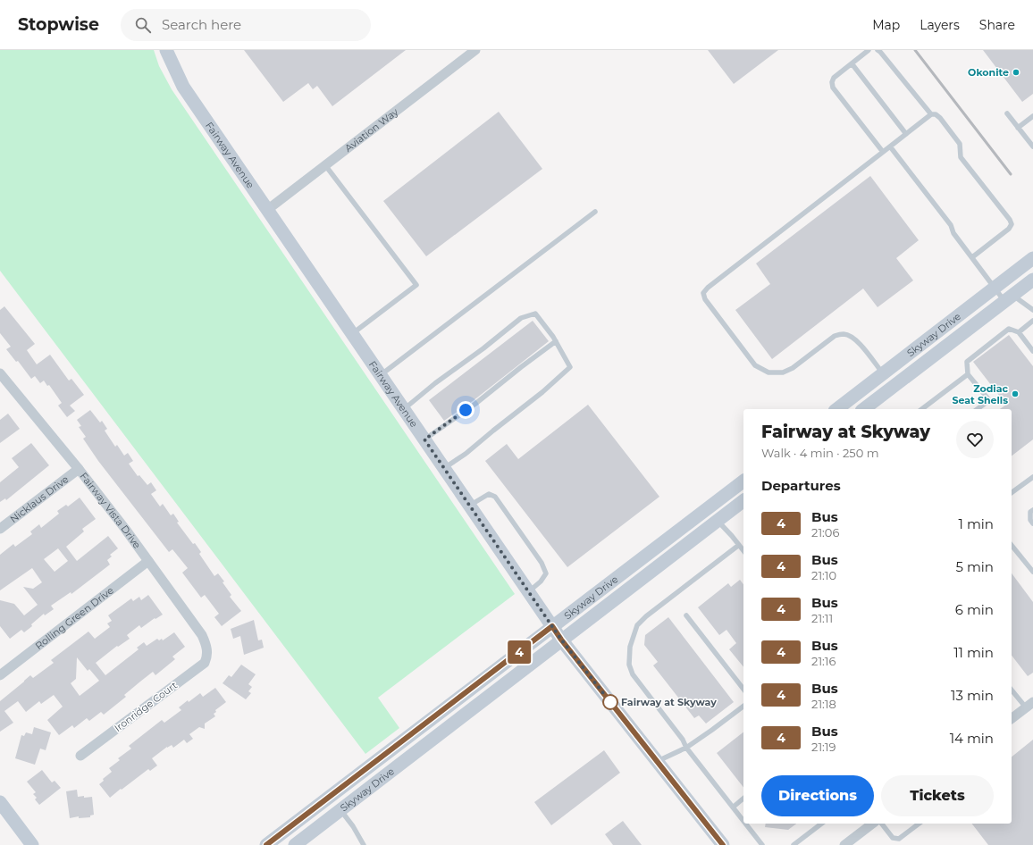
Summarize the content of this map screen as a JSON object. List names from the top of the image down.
{
  "streets": {
    "main road": ["Fairway Avenue", "Skyway Drive"],
    "street": [
      "Aviation Way",
      "Nicklaus Drive",
      "Fairway Vista Drive",
      "Rolling Green Drive",
      "Ironridge Court"
    ]
  },
  "crossings": [
    ["Aviation Way", "Fairway Avenue"],
    ["Fairway Avenue", "Skyway Drive"],
    ["Nicklaus Drive", "Fairway Vista Drive"],
    ["Fairway Vista Drive", "Rolling Green Drive"],
    ["Fairway Vista Drive", "Ironridge Court"]
  ],
  "places": ["Okonite", "Zodiac Seat Shells", "Fairway at Skyway"],
  "lines": ["bus line 4"],
  "page": {
    "header": "Stopwise",
    "search": "Search here",
    "nav": ["Map", "Layers", "Share"],
    "on_map": "4",
    "heading": [
      ["Fairway at Skyway", "Walk · 4 min · 250 m"],
      "Departures"
    ],
    "list": [
      {
        "mark": "4",
        "name": "Bus",
        "note": "21:06",
        "value": "1 min"
      },
      {
        "mark": "4",
        "name": "Bus",
        "note": "21:10",
        "value": "5 min"
      },
      {
        "mark": "4",
        "name": "Bus",
        "note": "21:11",
        "value": "6 min"
      },
      {
        "mark": "4",
        "name": "Bus",
        "note": "21:16",
        "value": "11 min"
      },
      {
        "mark": "4",
        "name": "Bus",
        "note": "21:18",
        "value": "13 min"
      },
      {
        "mark": "4",
        "name": "Bus",
        "note": "21:19",
        "value": "14 min"
      }
    ],
    "buttons": ["Directions", "Tickets"]
  }
}
